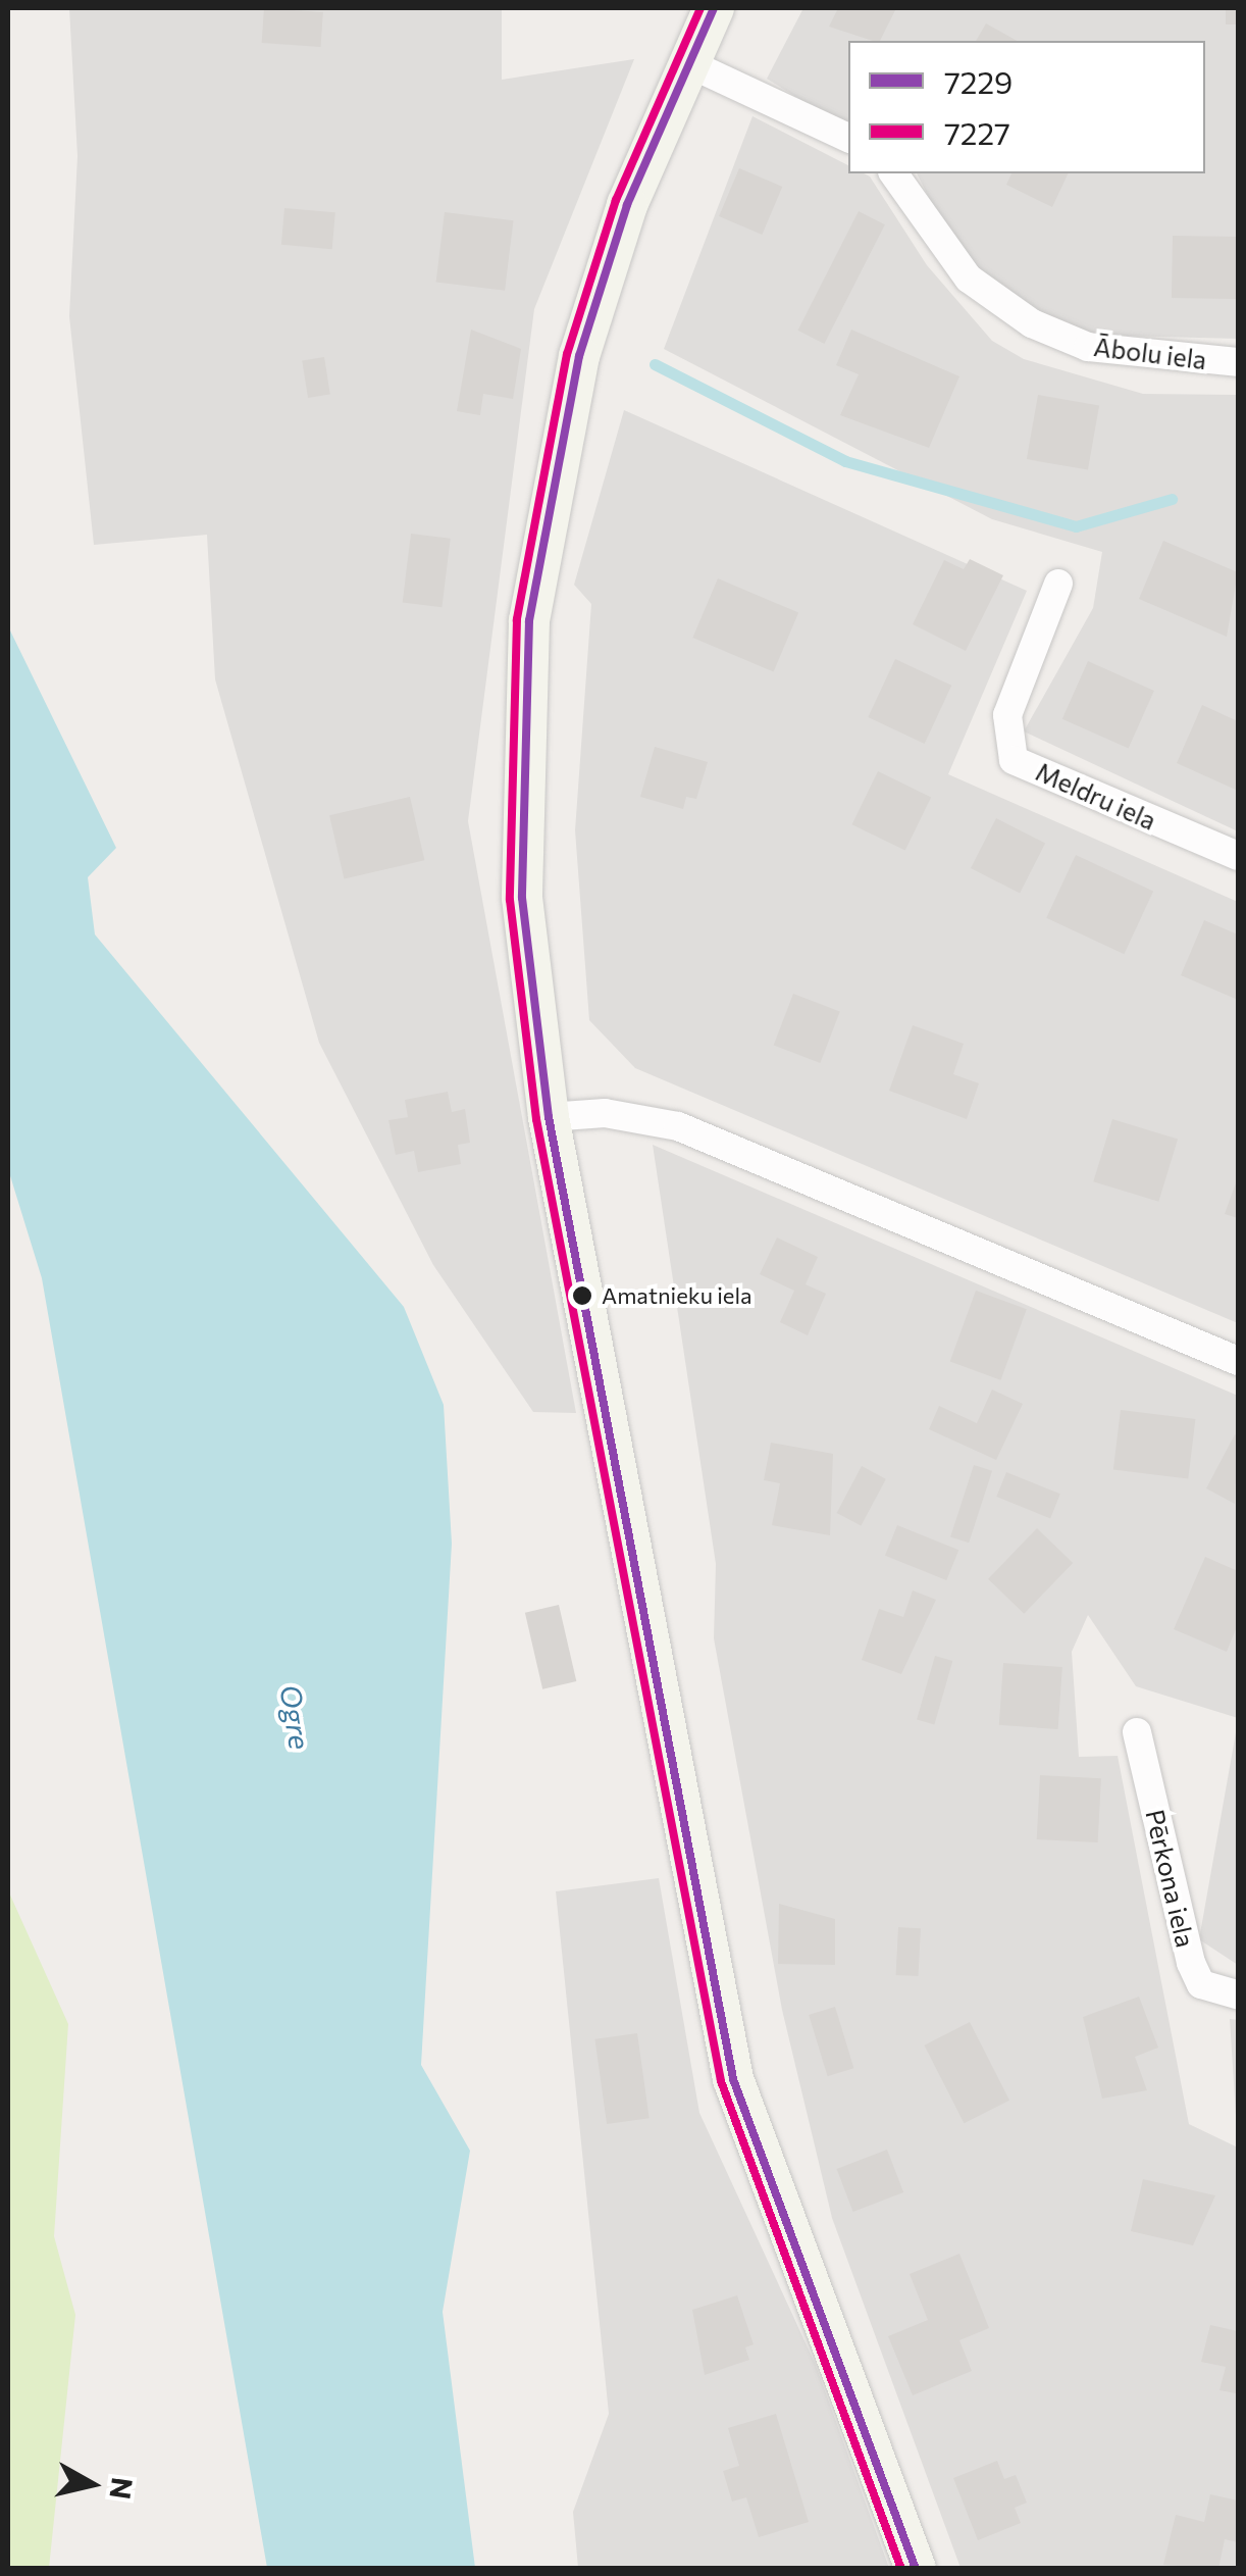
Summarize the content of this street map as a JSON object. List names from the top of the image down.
{
  "streets": {
    "street": ["Ābolu iela", "Meldru iela", "Pērkona iela"]
  },
  "water": ["Ogre"],
  "places": ["Amatnieku iela"],
  "lines": ["transit line 7229", "transit line 7227"],
  "legend": ["7229", "7227"],
  "north": "right"
}
